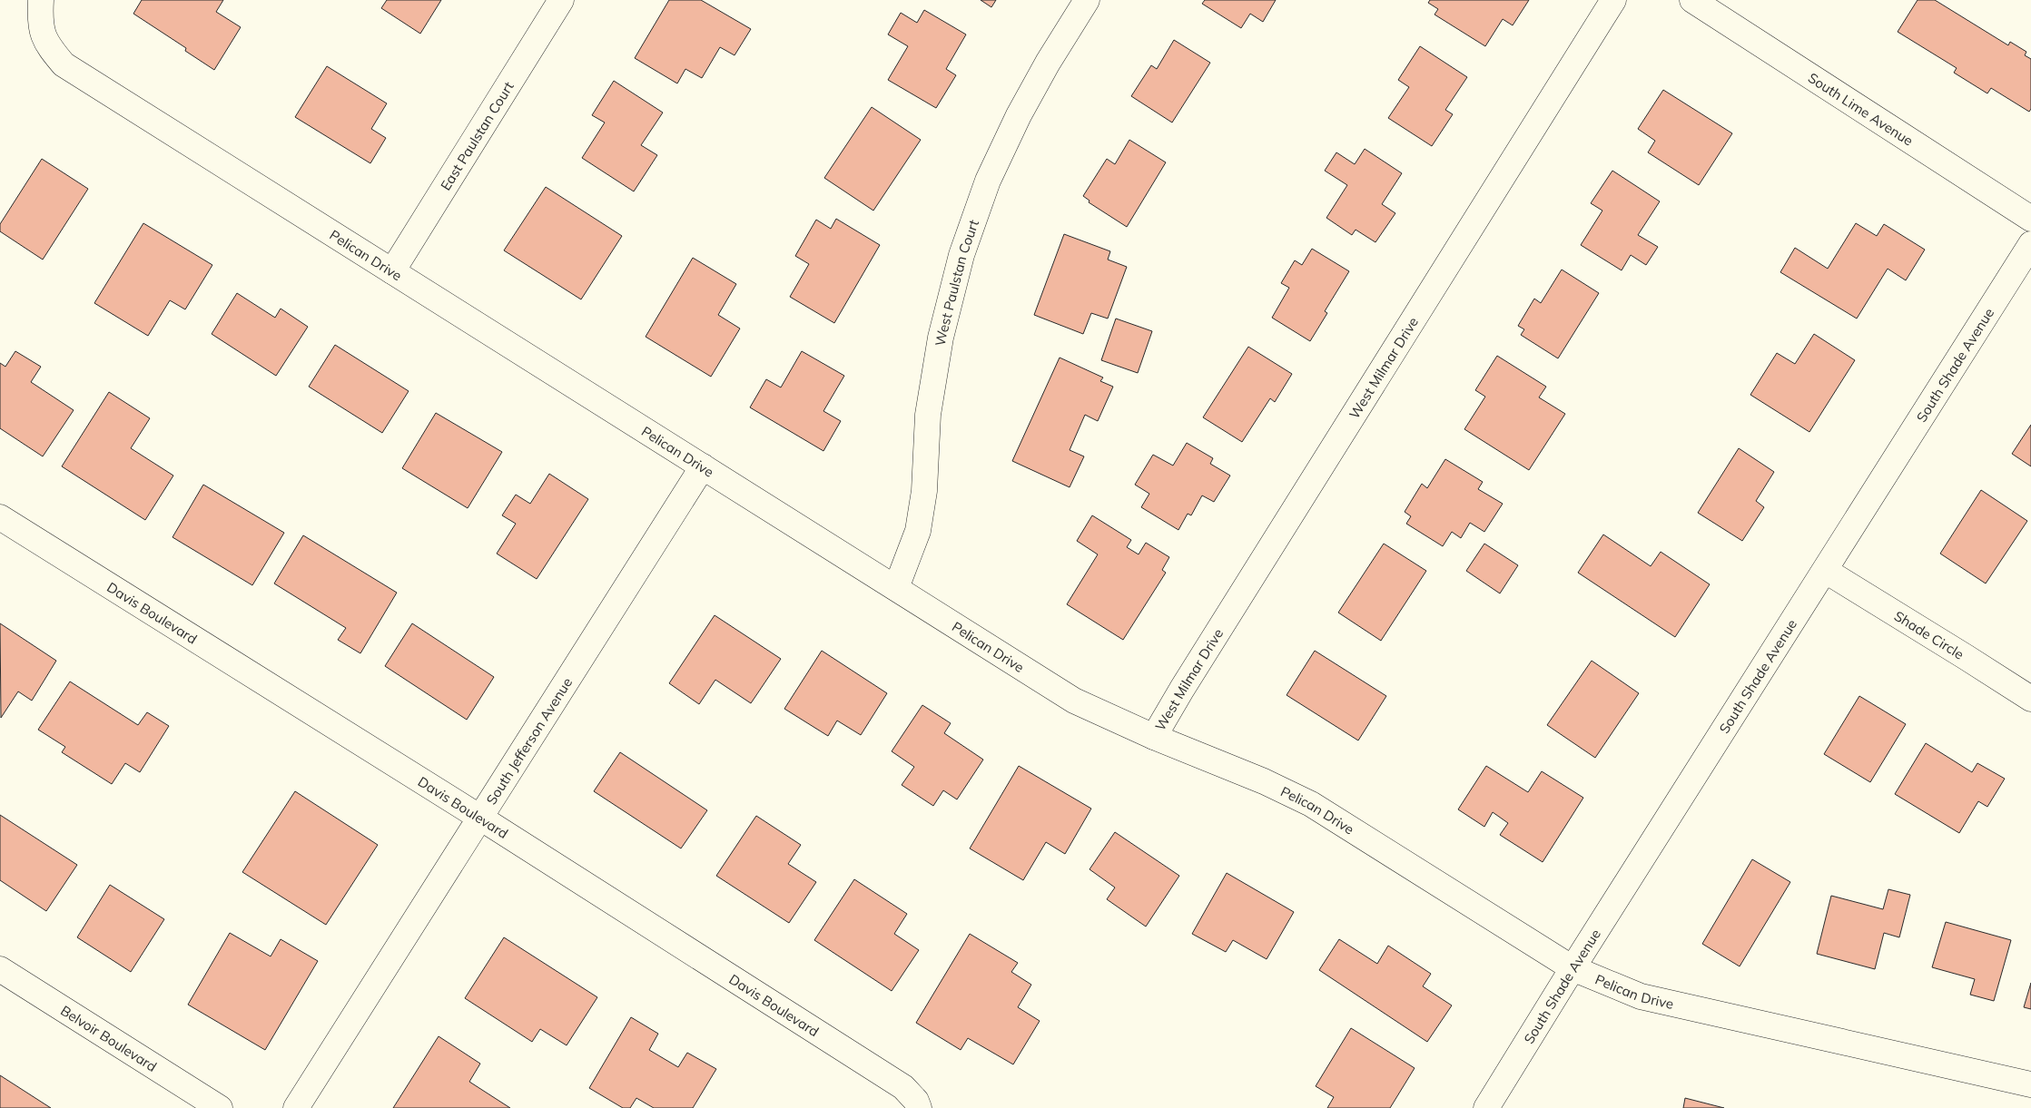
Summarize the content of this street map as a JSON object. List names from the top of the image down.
{
  "streets": {
    "street": [
      "South Lime Avenue",
      "East Paulstan Court",
      "Pelican Drive",
      "West Paulstan Court",
      "South Shade Avenue",
      "West Milmar Drive",
      "Davis Boulevard",
      "Shade Circle",
      "South Jefferson Avenue",
      "Belvoir Boulevard"
    ]
  },
  "crossings": [
    ["East Paulstan Court", "Pelican Drive"],
    ["Pelican Drive", "West Paulstan Court"],
    ["Pelican Drive", "South Shade Avenue"],
    ["Pelican Drive", "West Milmar Drive"],
    ["Pelican Drive", "South Jefferson Avenue"],
    ["South Shade Avenue", "Shade Circle"],
    ["Davis Boulevard", "South Jefferson Avenue"]
  ]
}
